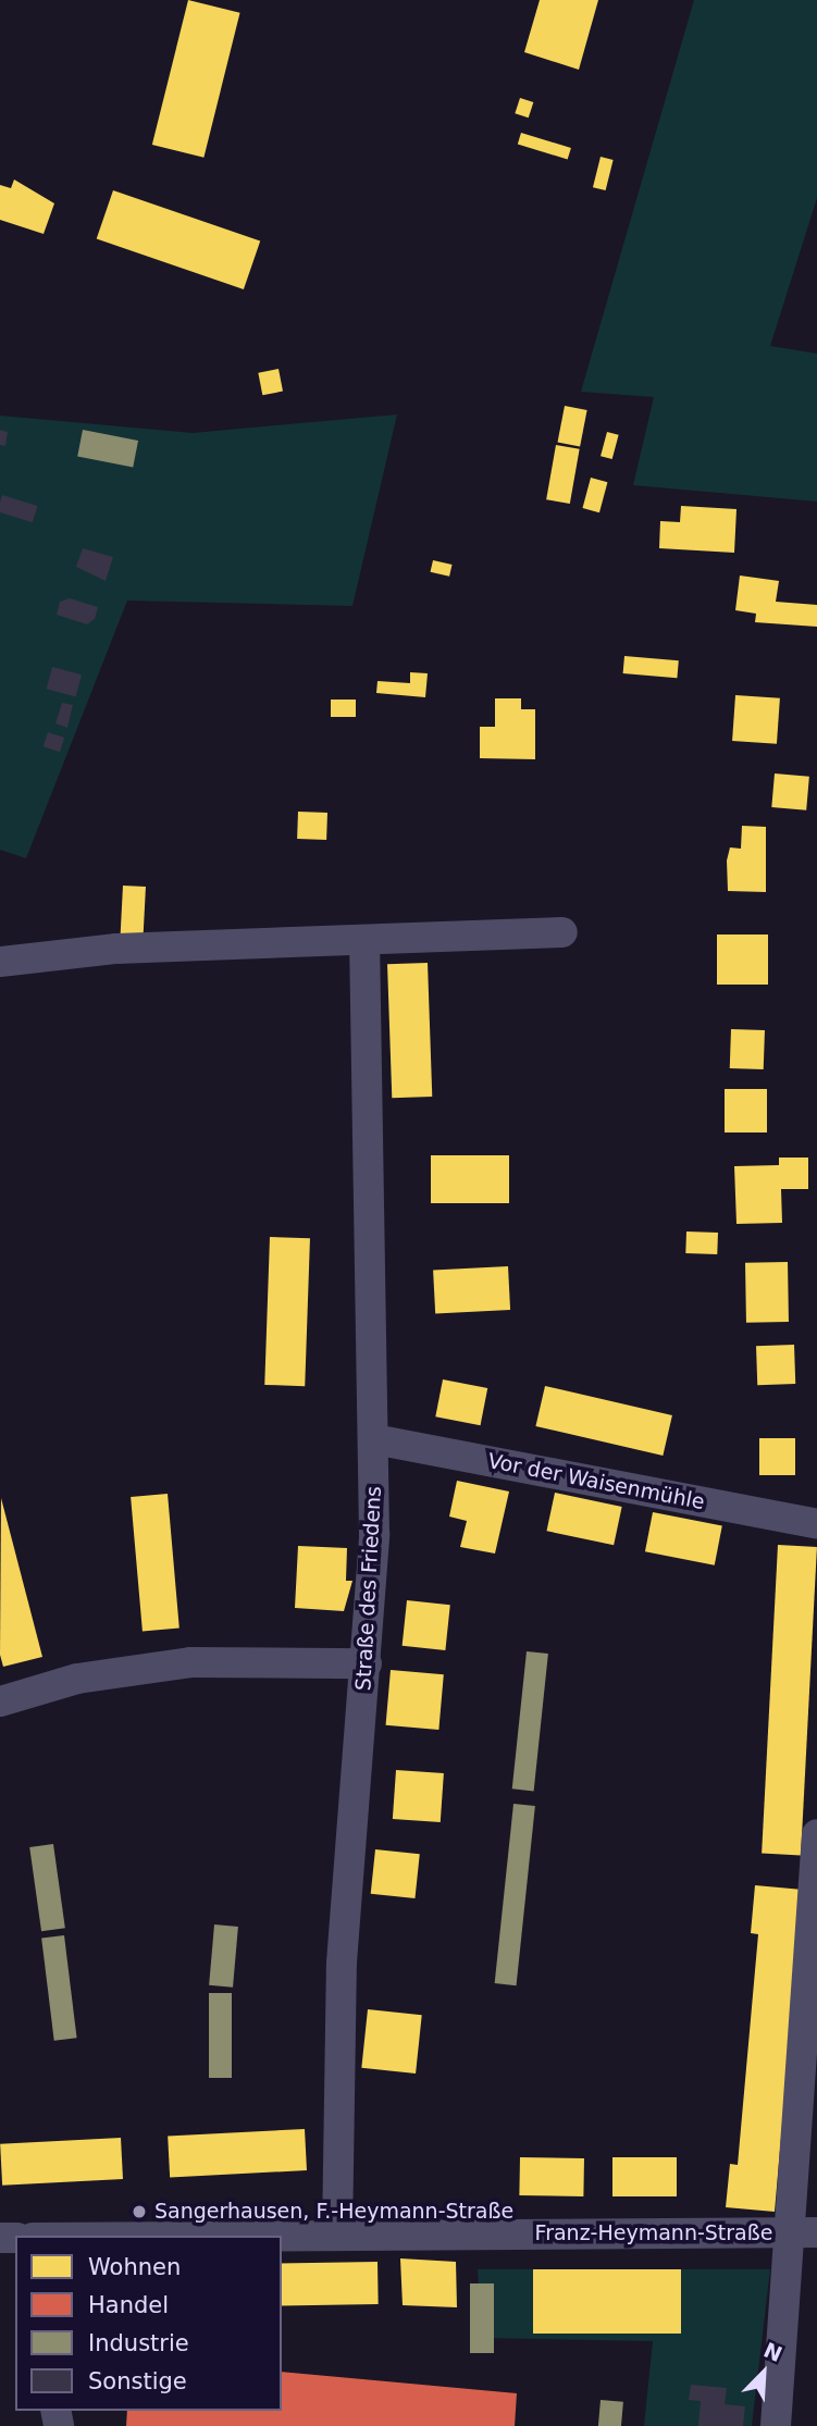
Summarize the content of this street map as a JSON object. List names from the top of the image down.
{
  "streets": {
    "street": ["Vor der Waisenmühle", "Straße des Friedens", "Franz-Heymann-Straße"]
  },
  "crossings": [
    ["Vor der Waisenmühle", "Straße des Friedens"],
    ["Straße des Friedens", "Franz-Heymann-Straße"]
  ],
  "places": ["Sangerhausen, F.-Heymann-Straße"],
  "legend": [
    "Wohnen",
    "Handel",
    "Industrie",
    "Sonstige"
  ],
  "north": "top right"
}
